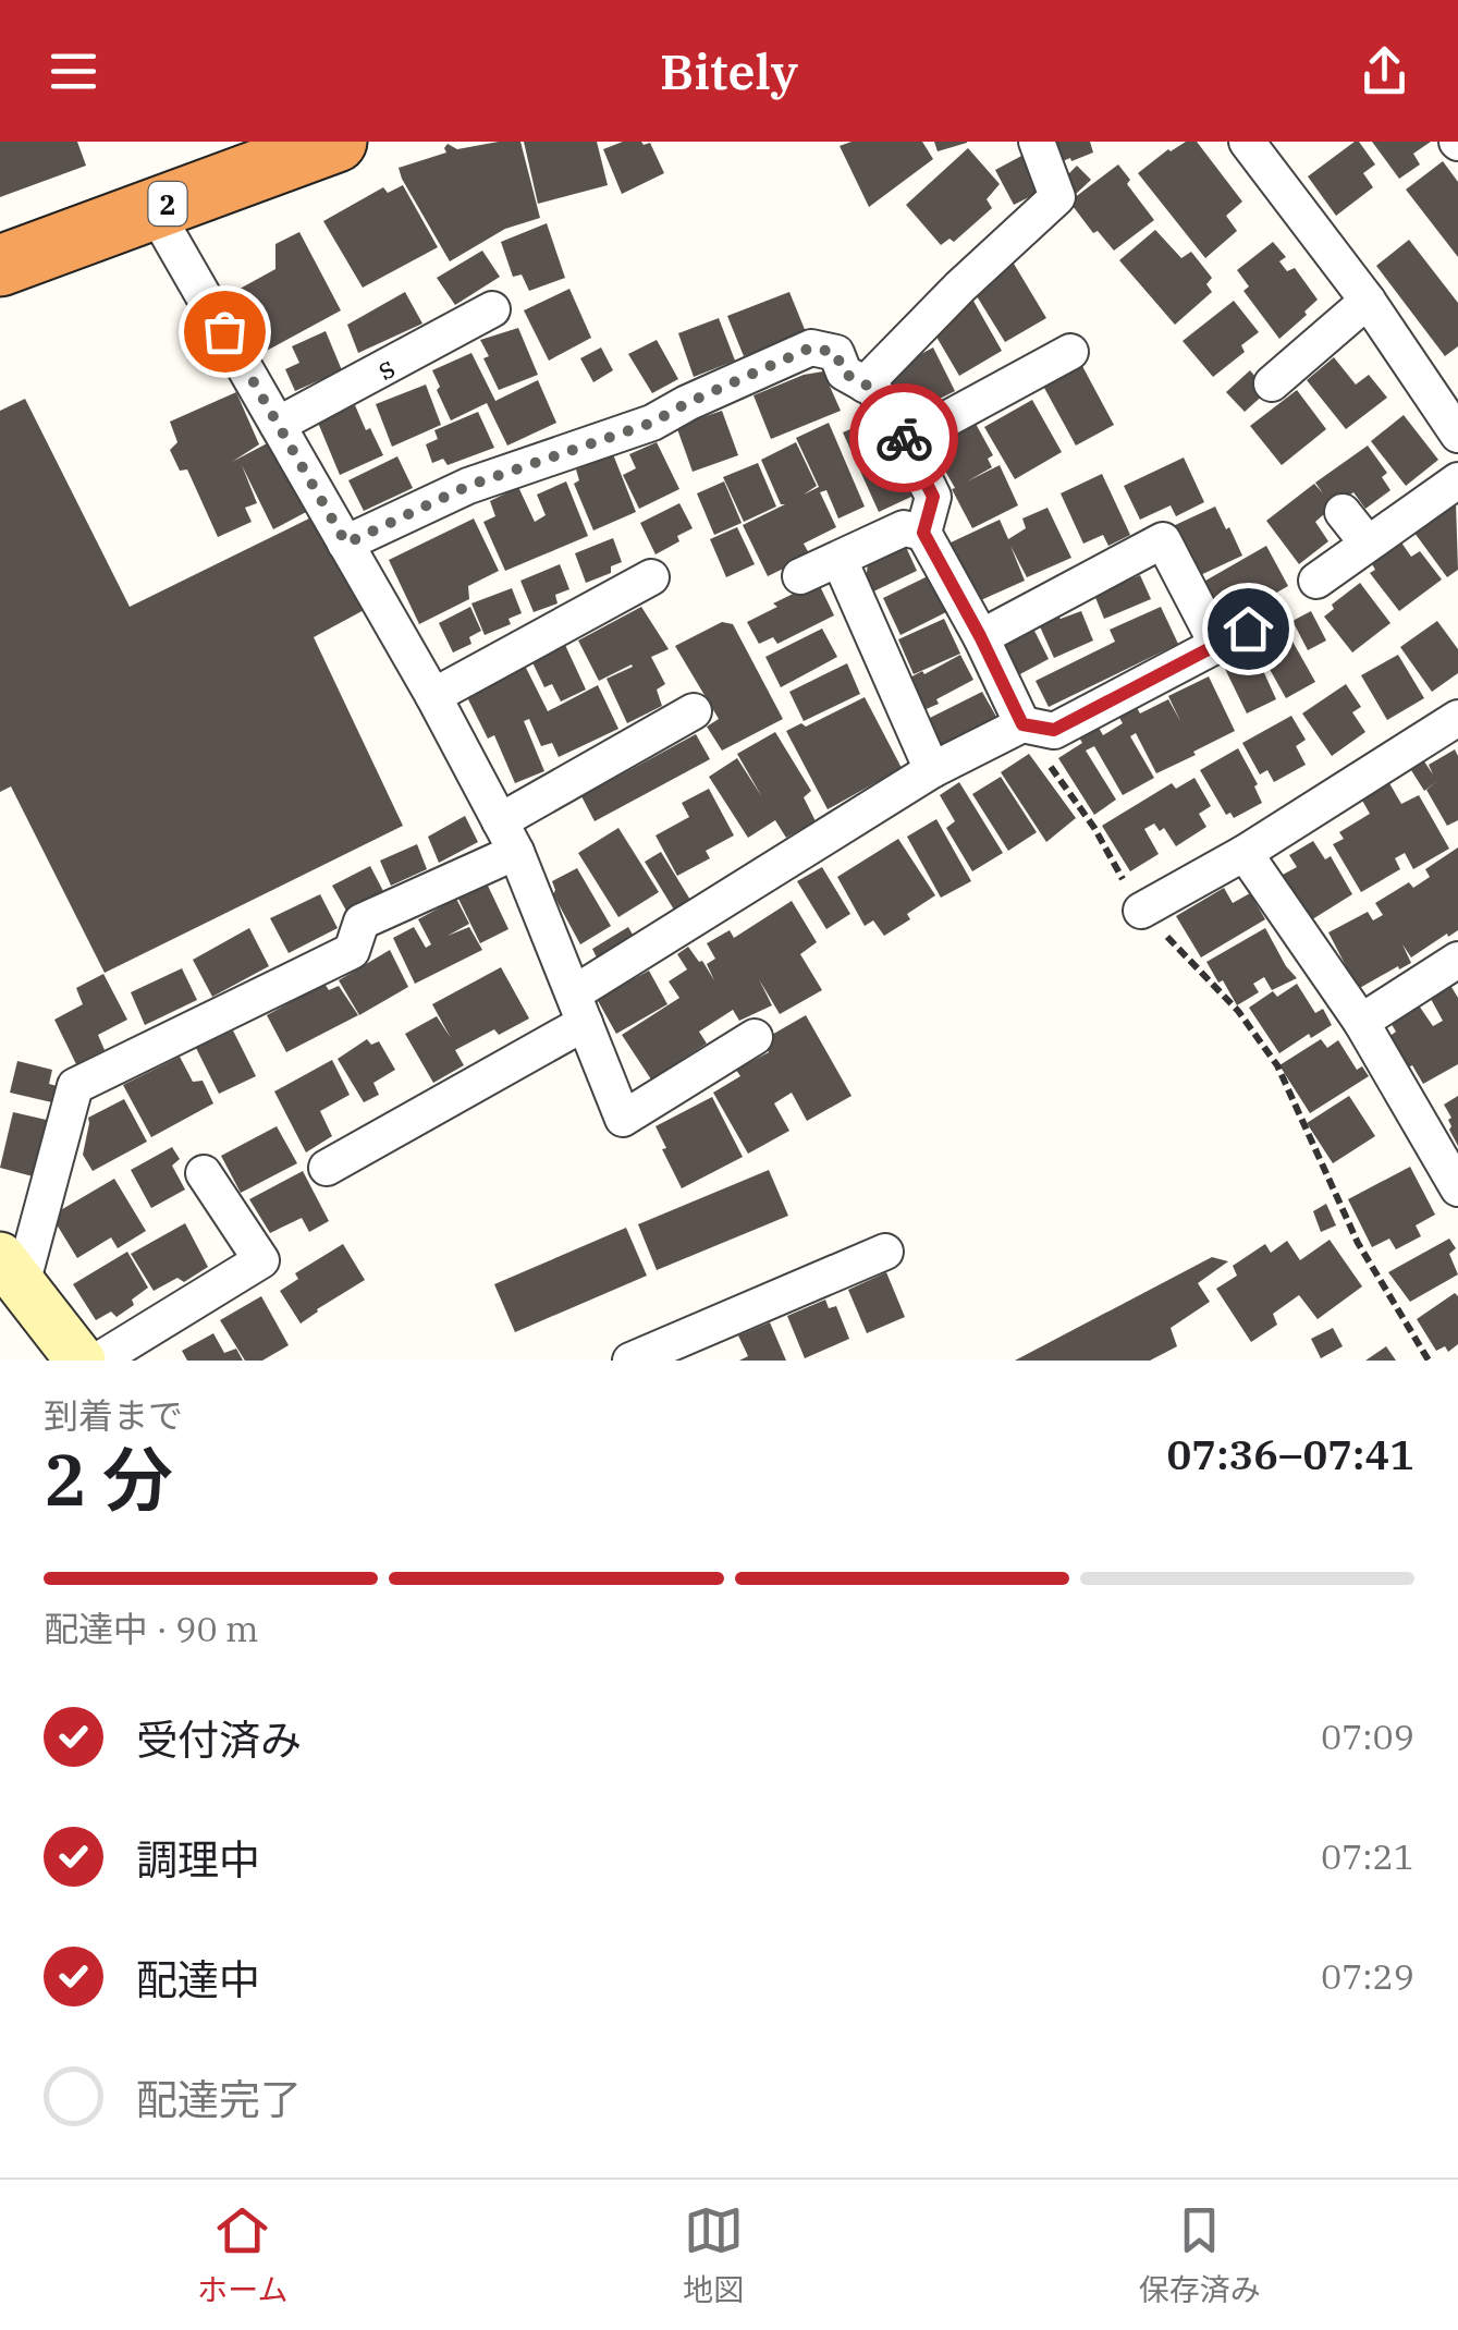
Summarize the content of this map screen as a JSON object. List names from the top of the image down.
{
  "streets": {
    "highway": ["2"],
    "street": ["s"]
  },
  "page": {
    "header": "Bitely",
    "heading": ["2 分", "到着まで", "07:36–07:41"],
    "bar": "配達中 · 90 m",
    "list": [
      ["受付済み", "07:09"],
      ["調理中", "07:21"],
      ["配達中", "07:29"],
      "配達完了"
    ],
    "tabs": ["ホーム", "地図", "保存済み"]
  }
}
